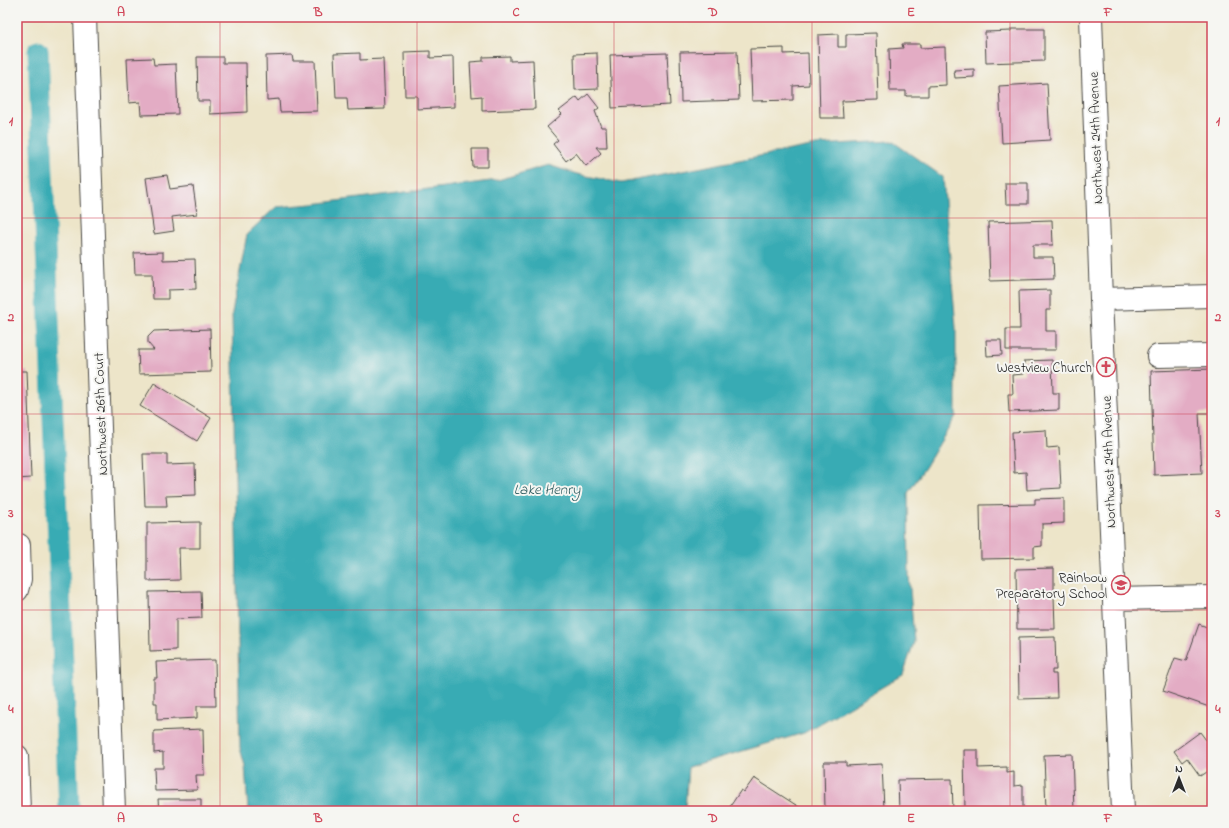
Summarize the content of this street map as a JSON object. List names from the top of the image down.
{
  "streets": {
    "street": ["Northwest 24th Avenue", "Northwest 26th Court"]
  },
  "water": ["Lake Henry"],
  "places": {
    "church": ["Westview Church"],
    "school or university": ["Rainbow Preparatory School"]
  },
  "north": "top",
  "grid": {
    "columns": [
      "A",
      "B",
      "C",
      "D",
      "E",
      "F"
    ],
    "rows": [
      "1",
      "2",
      "3",
      "4"
    ]
  }
}
